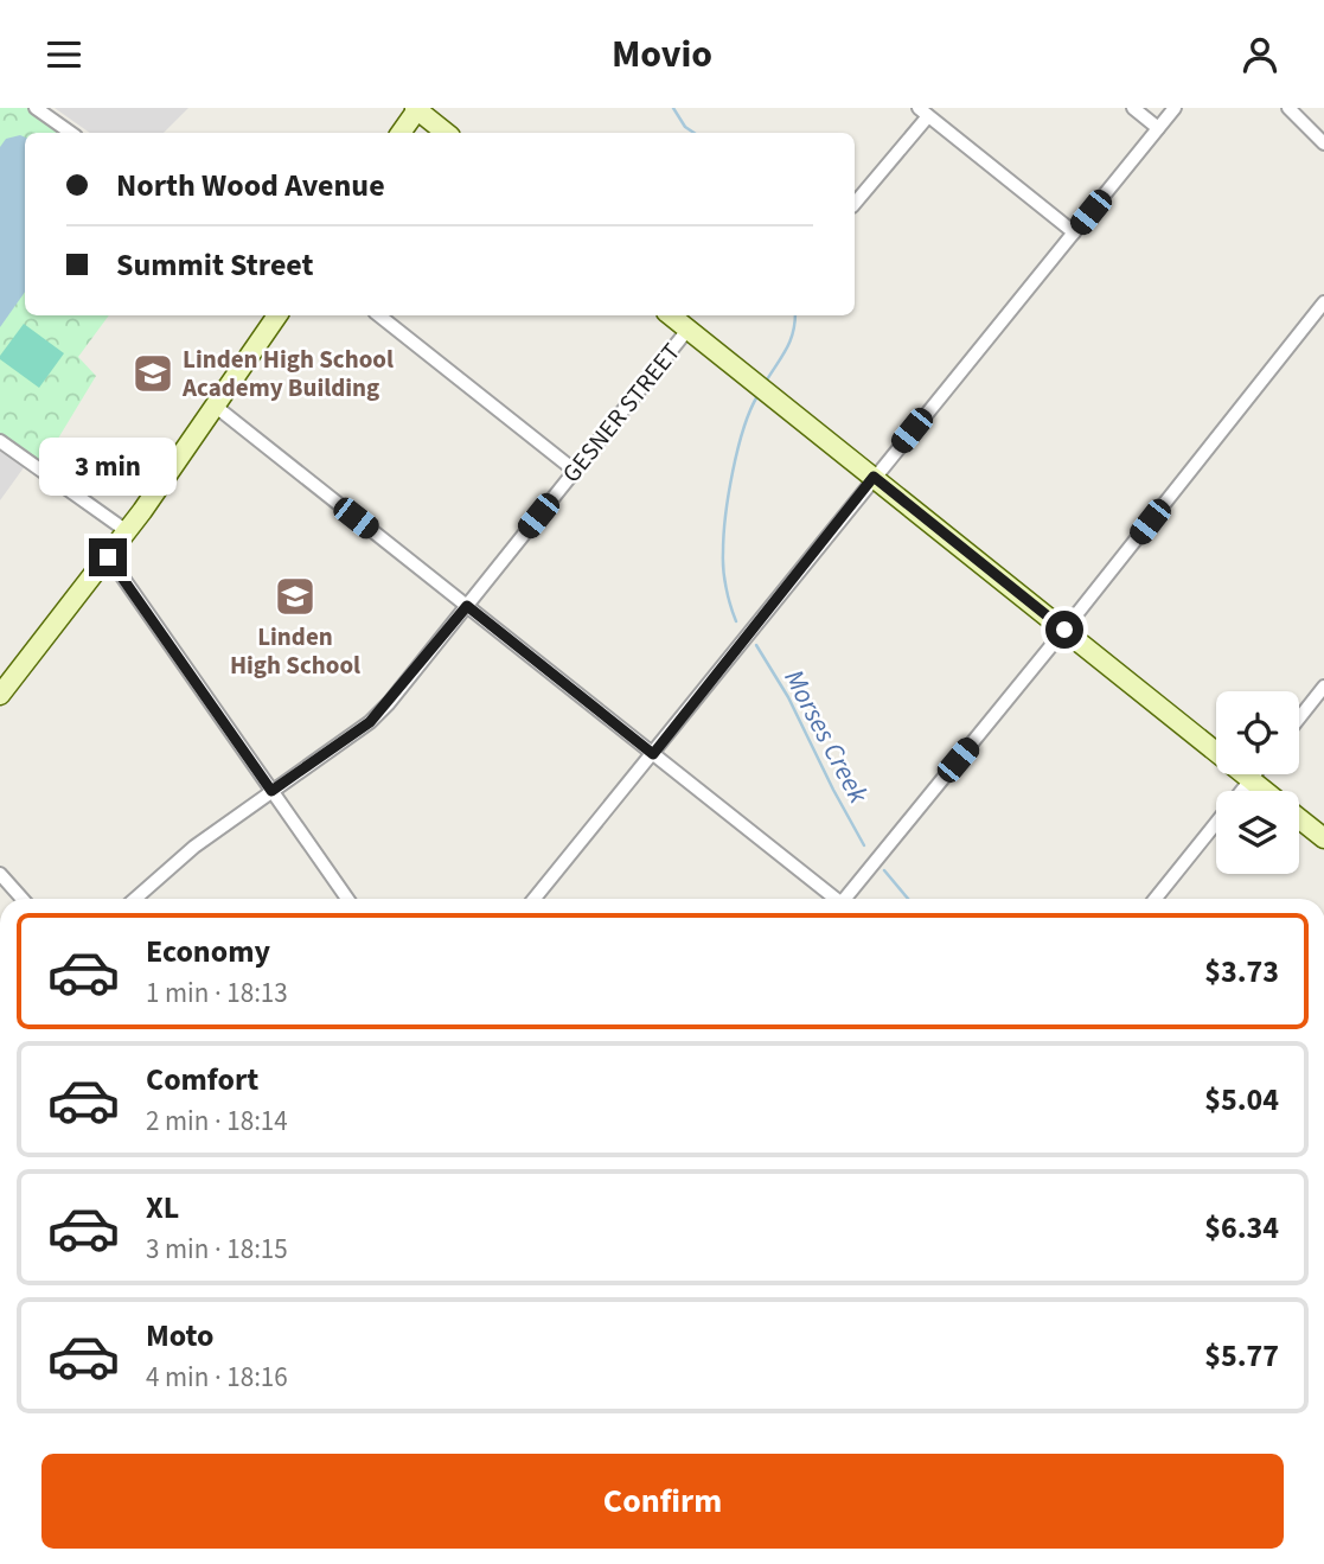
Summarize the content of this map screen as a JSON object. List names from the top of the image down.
{
  "streets": {
    "street": ["GESNER STREET"]
  },
  "water": ["Morses Creek"],
  "places": {
    "school or university": ["Linden High School Academy Building", "Linden High School"]
  },
  "page": {
    "header": "Movio",
    "banner": ["North Wood Avenue", "Summit Street"],
    "bubble": "3 min",
    "list": [
      {
        "name": "Economy",
        "note": "1 min · 18:13",
        "value": "$3.73"
      },
      {
        "name": "Comfort",
        "note": "2 min · 18:14",
        "value": "$5.04"
      },
      {
        "name": "XL",
        "note": "3 min · 18:15",
        "value": "$6.34"
      },
      {
        "name": "Moto",
        "note": "4 min · 18:16",
        "value": "$5.77"
      }
    ],
    "buttons": "Confirm"
  }
}
